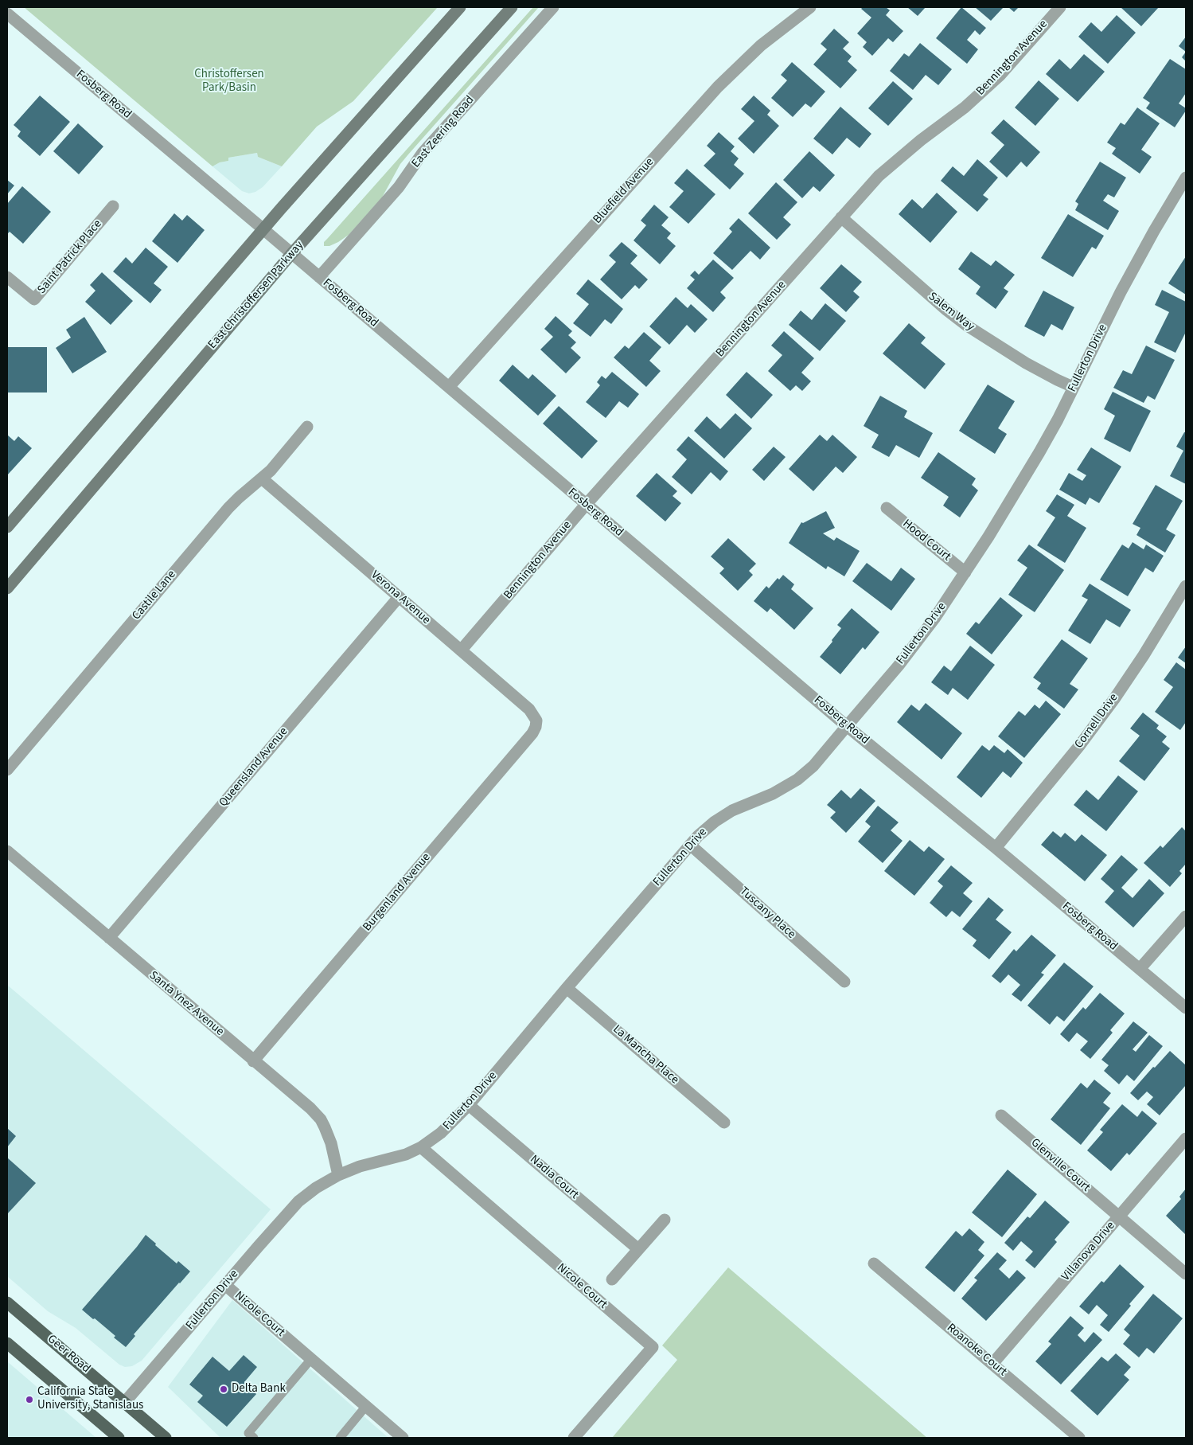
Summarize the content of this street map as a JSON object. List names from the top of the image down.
{
  "streets": {
    "main road": ["Geer Road"],
    "street": [
      "Bennington Avenue",
      "Fosberg Road",
      "East Zeering Road",
      "Bluefield Avenue",
      "Saint Patrick Place",
      "East Christoffersen Parkway",
      "Salem Way",
      "Fullerton Drive",
      "Hood Court",
      "Castile Lane",
      "Verona Avenue",
      "Cornell Drive",
      "Queensland Avenue",
      "Burgenland Avenue",
      "Tuscany Place",
      "Santa Ynez Avenue",
      "La Mancha Place",
      "Glenville Court",
      "Nadia Court",
      "Villanova Drive",
      "Nicole Court",
      "Roanoke Court"
    ]
  },
  "crossings": [
    ["Bennington Avenue", "Fosberg Road"],
    ["Bennington Avenue", "Salem Way"],
    ["Bennington Avenue", "Verona Avenue"],
    ["Fosberg Road", "East Zeering Road"],
    ["Fosberg Road", "Bluefield Avenue"],
    ["Fosberg Road", "East Christoffersen Parkway"],
    ["Fosberg Road", "Fullerton Drive"],
    ["Fosberg Road", "Cornell Drive"],
    ["Salem Way", "Fullerton Drive"],
    ["Fullerton Drive", "Hood Court"],
    ["Fullerton Drive", "Tuscany Place"],
    ["Fullerton Drive", "Santa Ynez Avenue"],
    ["Fullerton Drive", "La Mancha Place"],
    ["Fullerton Drive", "Nadia Court"],
    ["Fullerton Drive", "Nicole Court"],
    ["Fullerton Drive", "Geer Road"],
    ["Castile Lane", "Verona Avenue"],
    ["Verona Avenue", "Queensland Avenue"],
    ["Verona Avenue", "Burgenland Avenue"],
    ["Queensland Avenue", "Santa Ynez Avenue"],
    ["Burgenland Avenue", "Santa Ynez Avenue"],
    ["Glenville Court", "Villanova Drive"],
    ["Villanova Drive", "Roanoke Court"]
  ],
  "parks": ["Christoffersen Park/Basin"],
  "places": ["Delta Bank", "California State University, Stanislaus"]
}
